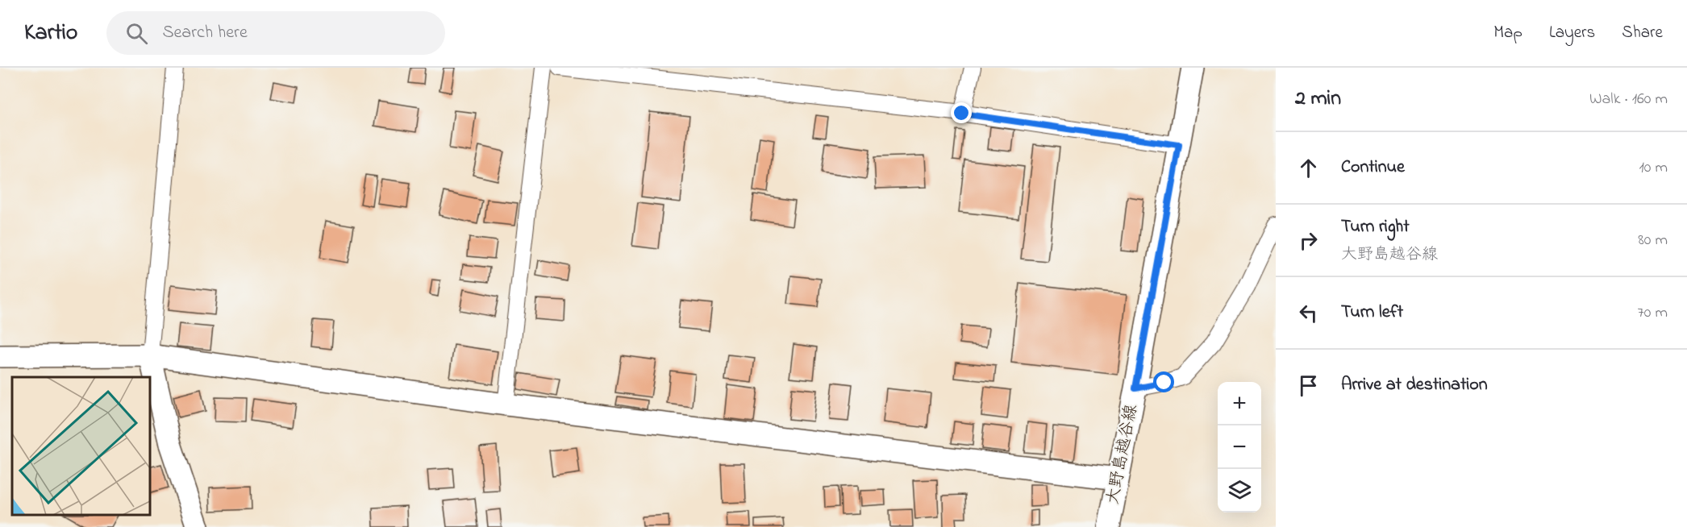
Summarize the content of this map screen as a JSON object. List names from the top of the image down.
{
  "streets": {
    "street": ["大野島越谷線"]
  },
  "page": {
    "header": "Kartio",
    "search": "Search here",
    "nav": ["Map", "Layers", "Share"],
    "heading": ["2 min", "Walk · 160 m"],
    "list": [
      ["Continue", "10 m"],
      ["Turn right", "大野島越谷線", "80 m"],
      ["Turn left", "70 m"],
      "Arrive at destination"
    ],
    "map_buttons": ["+", "−"]
  }
}
